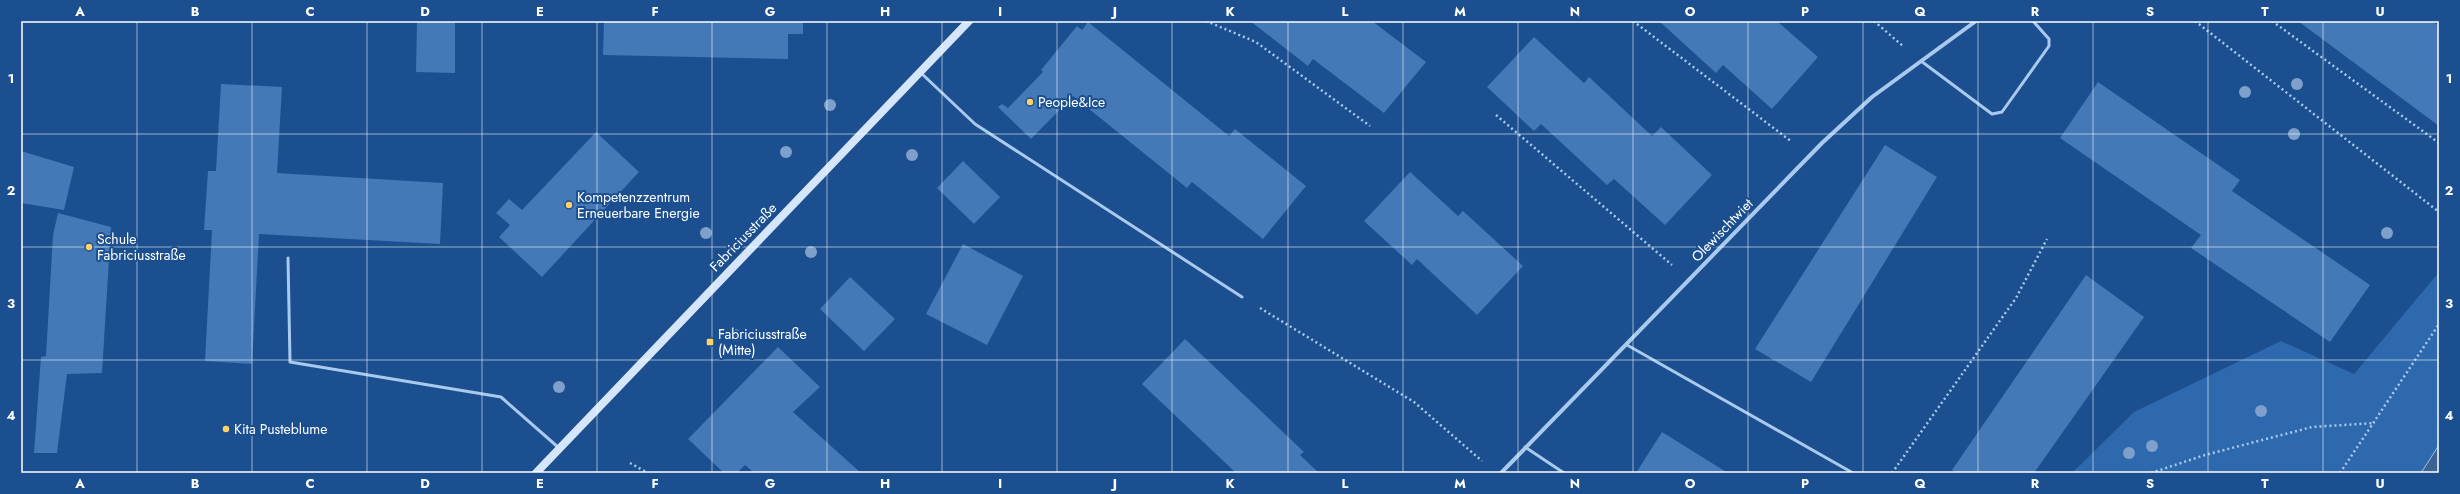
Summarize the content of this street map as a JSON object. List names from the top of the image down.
{
  "streets": {
    "street": ["Olewischtwiet", "Fabriciusstraße"]
  },
  "places": {
    "other": [
      "People&Ice",
      "Kompetenzzentrum Erneuerbare Energie",
      "Schule Fabriciusstraße",
      "Kita Pusteblume"
    ],
    "transit": ["Fabriciusstraße (Mitte)"]
  },
  "grid": {
    "columns": [
      "A",
      "B",
      "C",
      "D",
      "E",
      "F",
      "G",
      "H",
      "I",
      "J",
      "K",
      "L",
      "M",
      "N",
      "O",
      "P",
      "Q",
      "R",
      "S",
      "T",
      "U"
    ],
    "rows": [
      "1",
      "2",
      "3",
      "4"
    ]
  }
}
